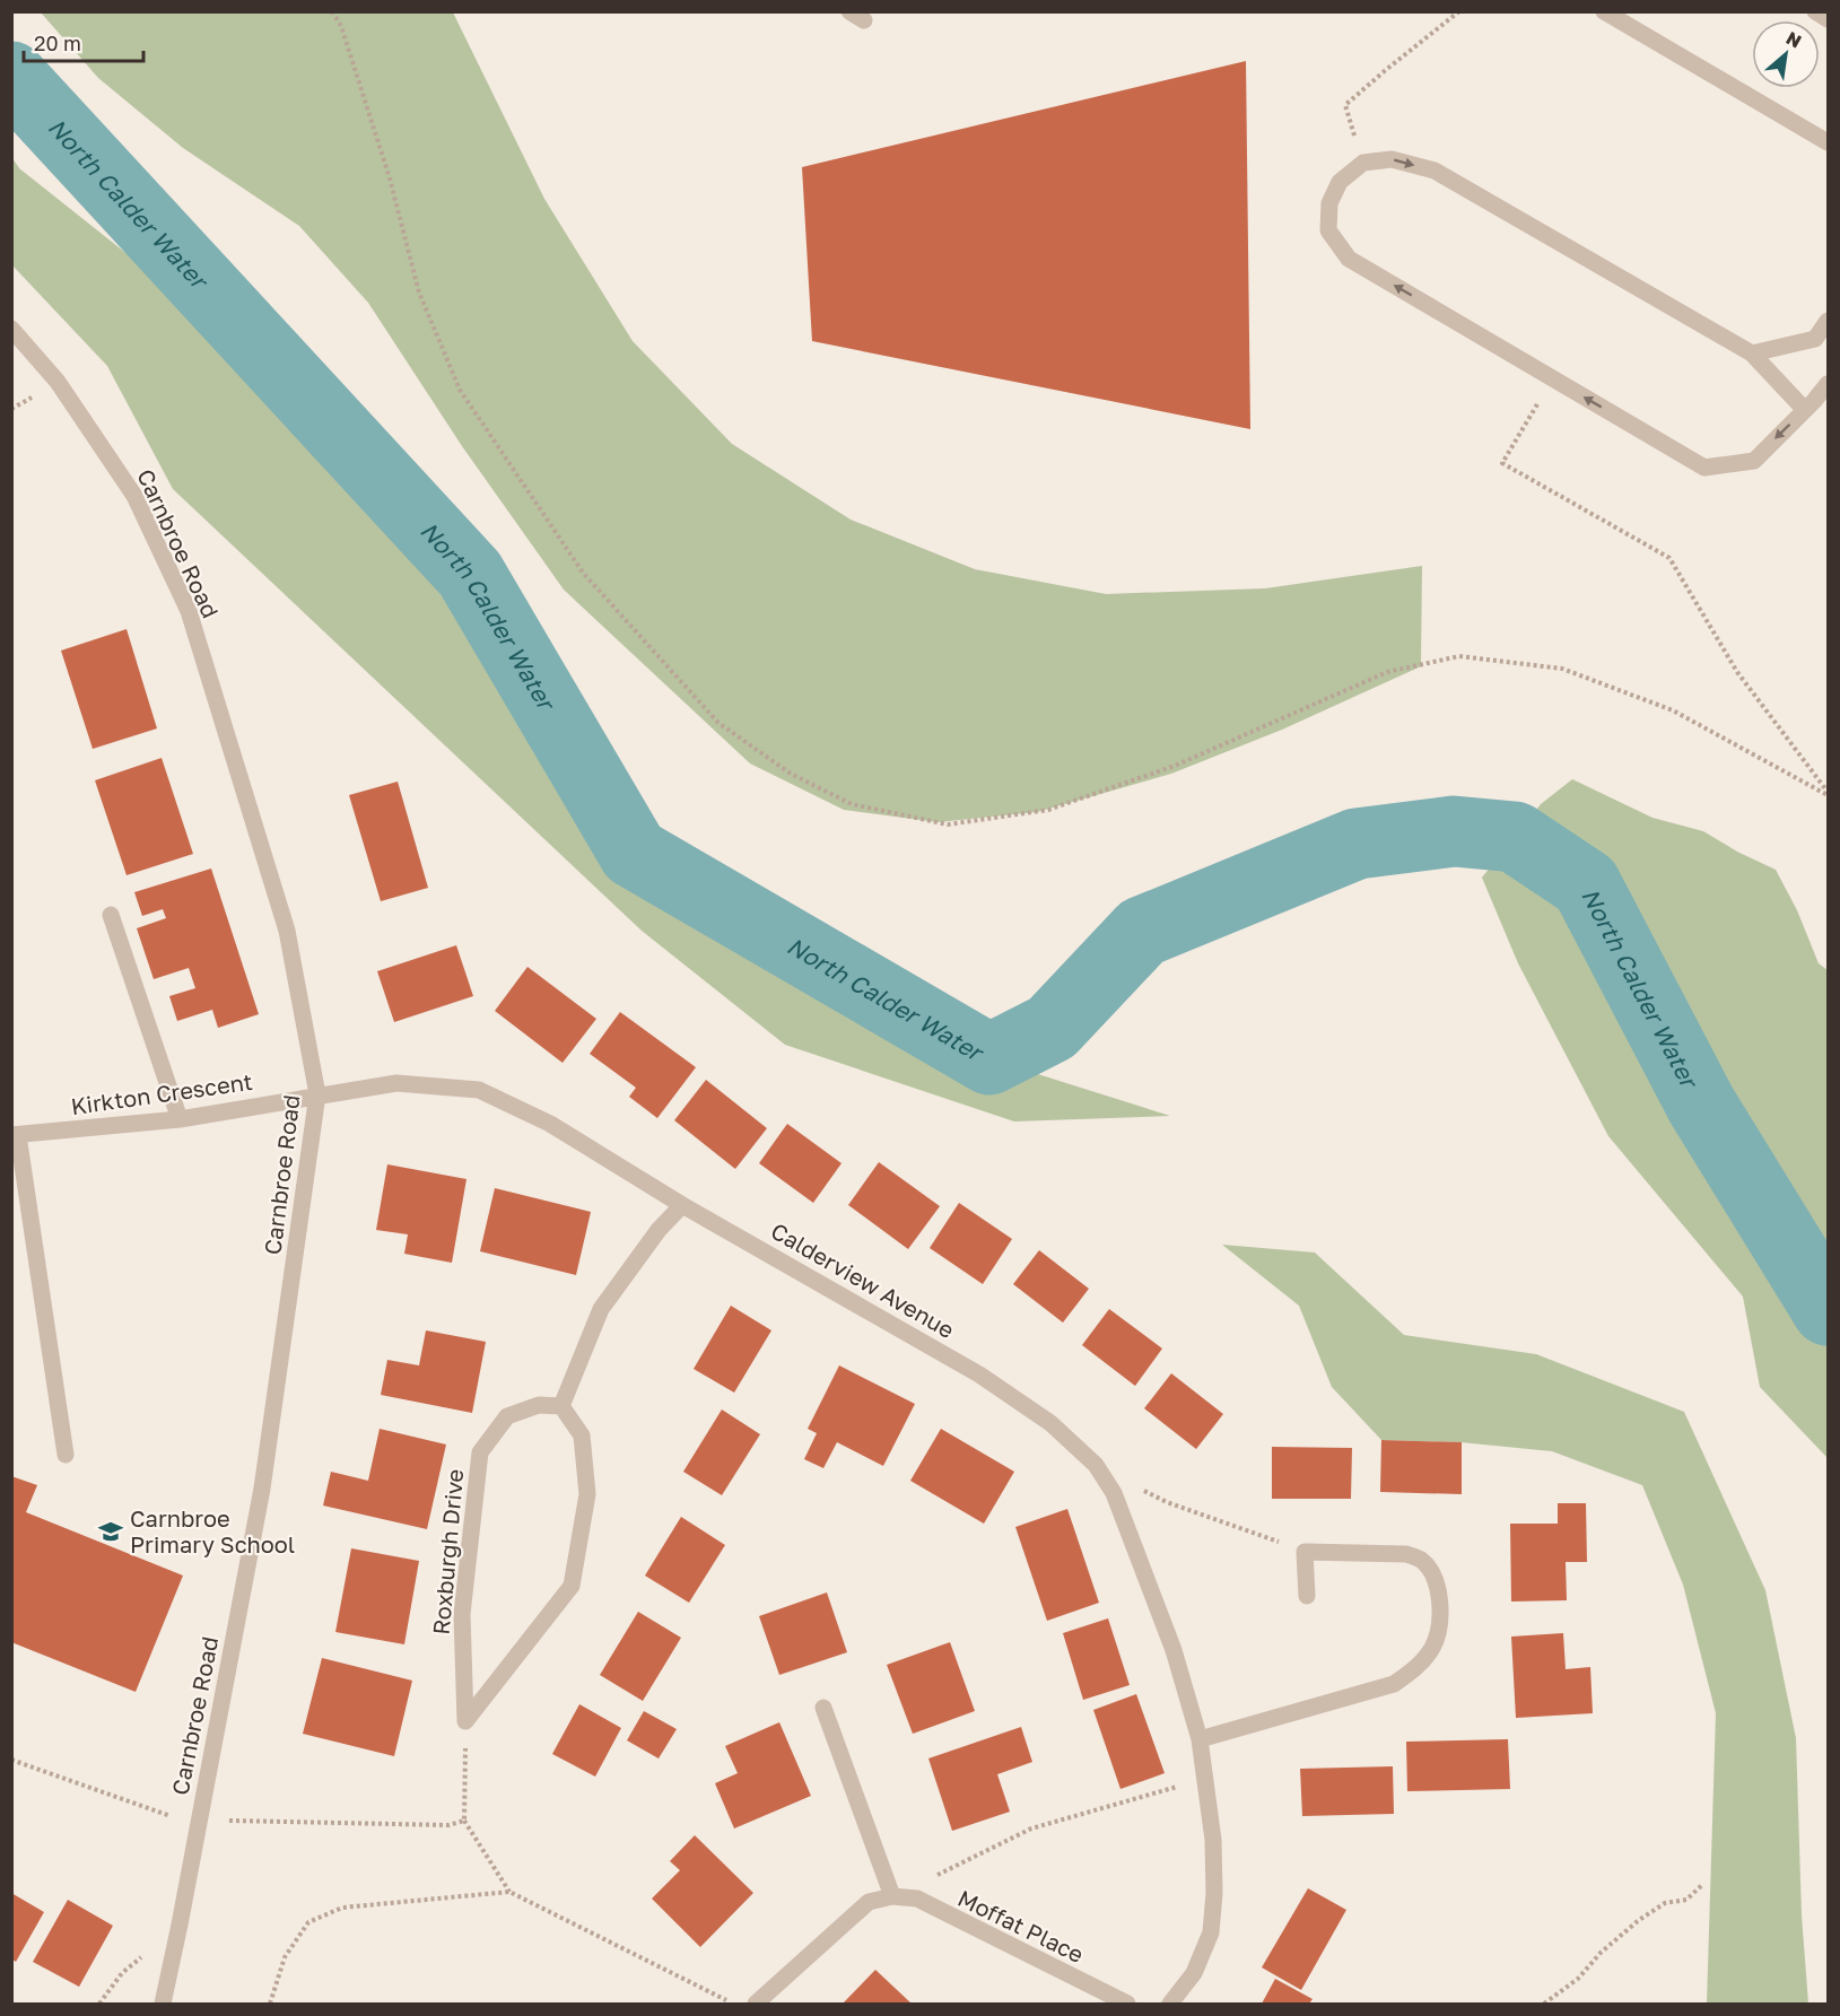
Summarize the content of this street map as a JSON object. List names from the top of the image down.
{
  "streets": {
    "street": [
      "Carnbroe Road",
      "Kirkton Crescent",
      "Calderview Avenue",
      "Roxburgh Drive",
      "Moffat Place"
    ]
  },
  "crossings": [
    ["Carnbroe Road", "Kirkton Crescent"],
    ["Carnbroe Road", "Calderview Avenue"],
    ["Kirkton Crescent", "Calderview Avenue"]
  ],
  "water": ["North Calder Water"],
  "places": {
    "school or university": ["Carnbroe Primary School"]
  },
  "scale_bar": "20 m",
  "north": "top right"
}
